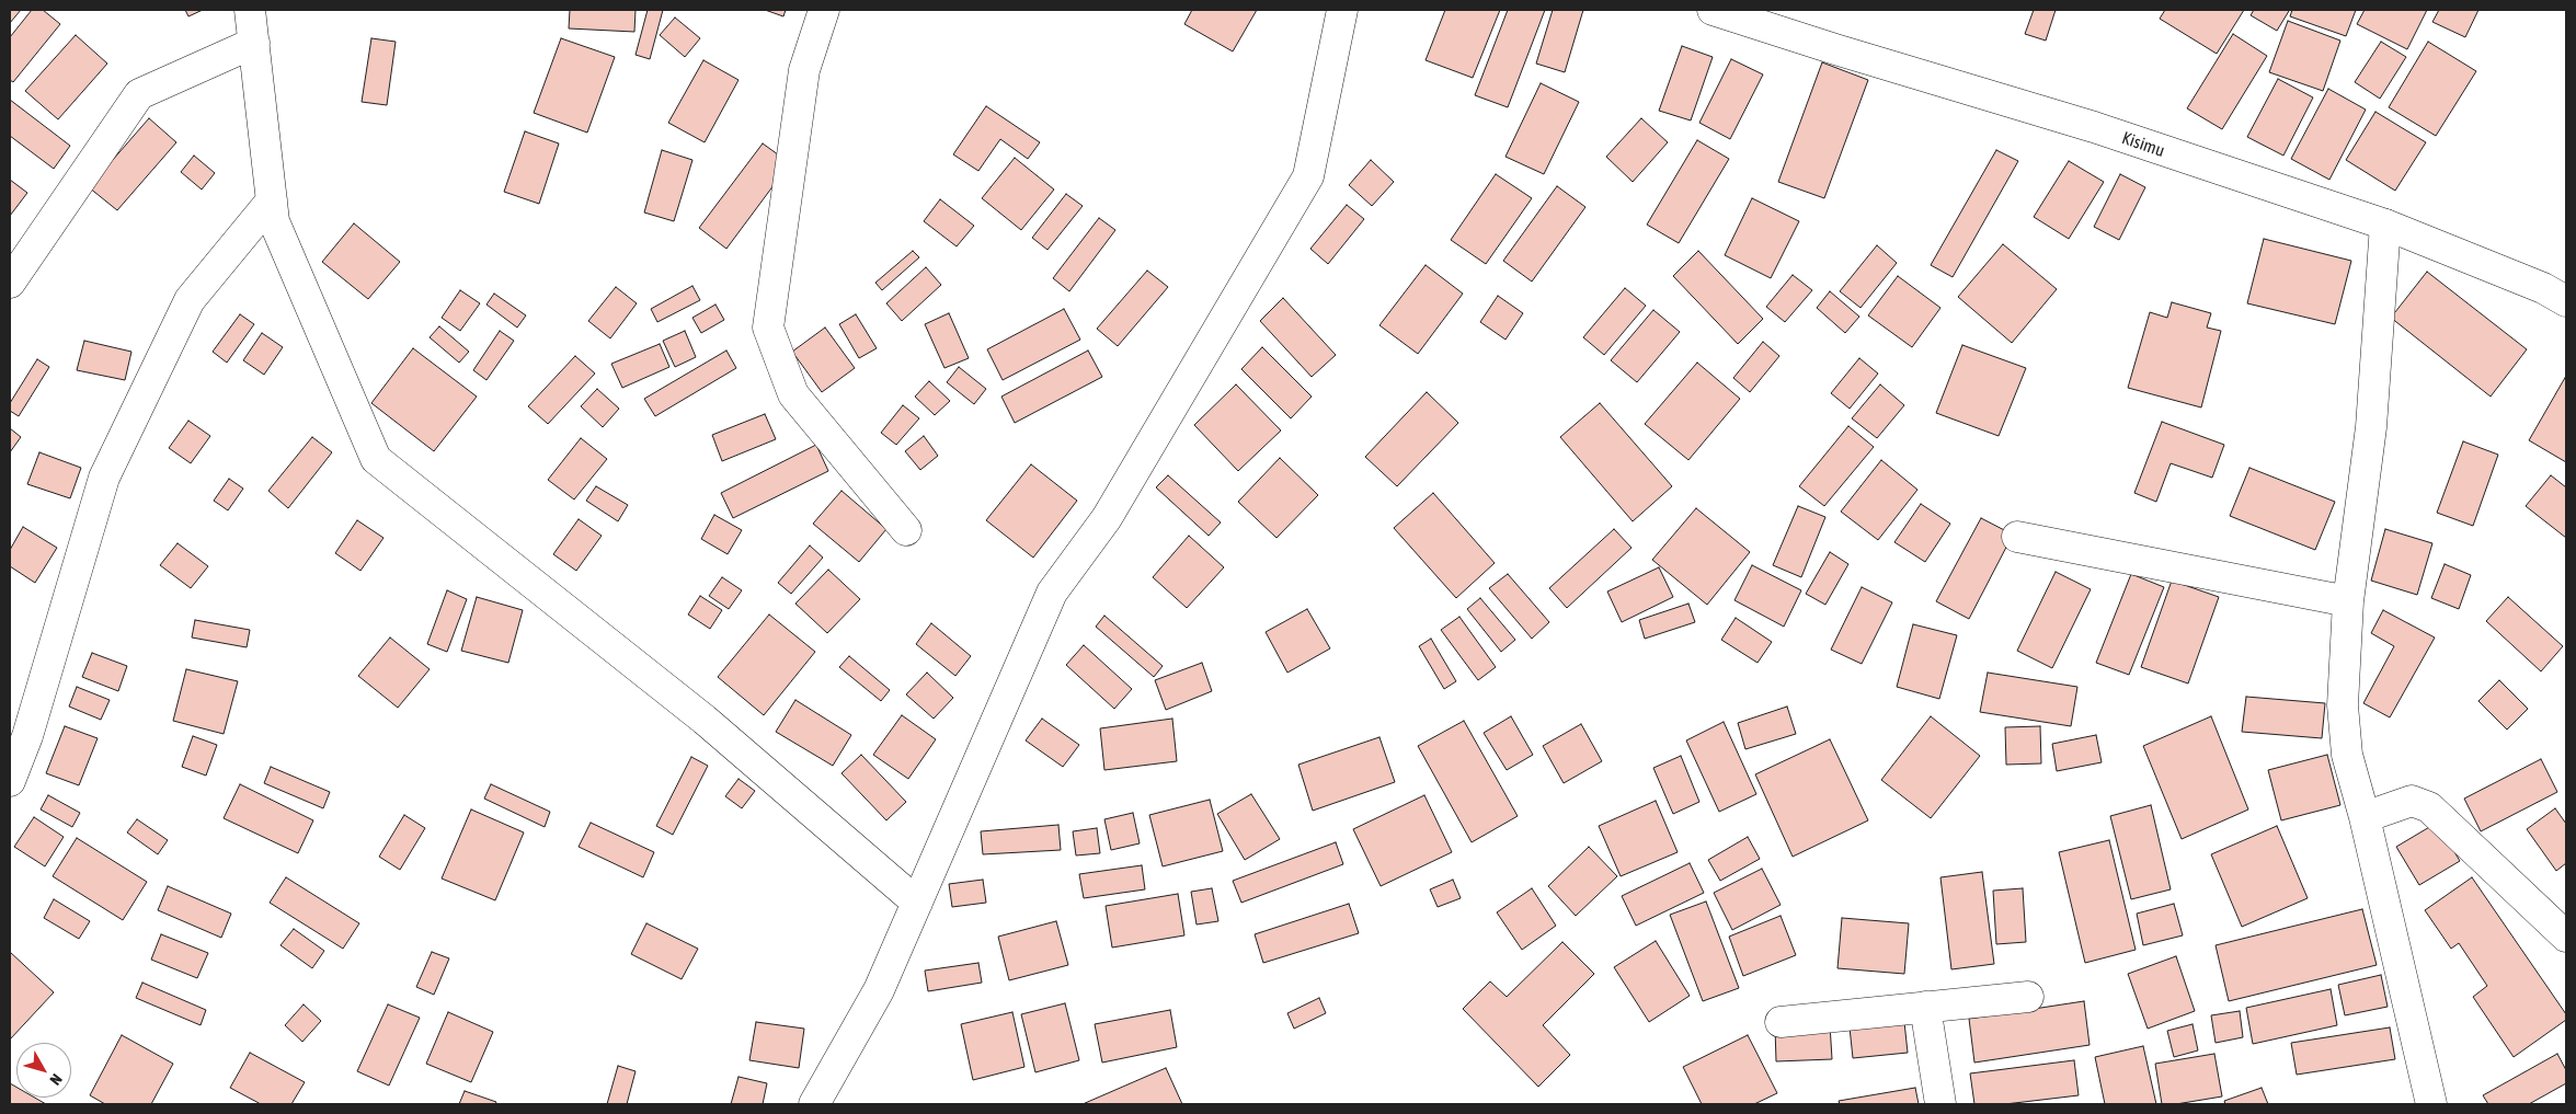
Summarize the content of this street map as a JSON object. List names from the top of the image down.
{
  "streets": {
    "street": ["Kisimu"]
  },
  "north": "bottom right"
}
